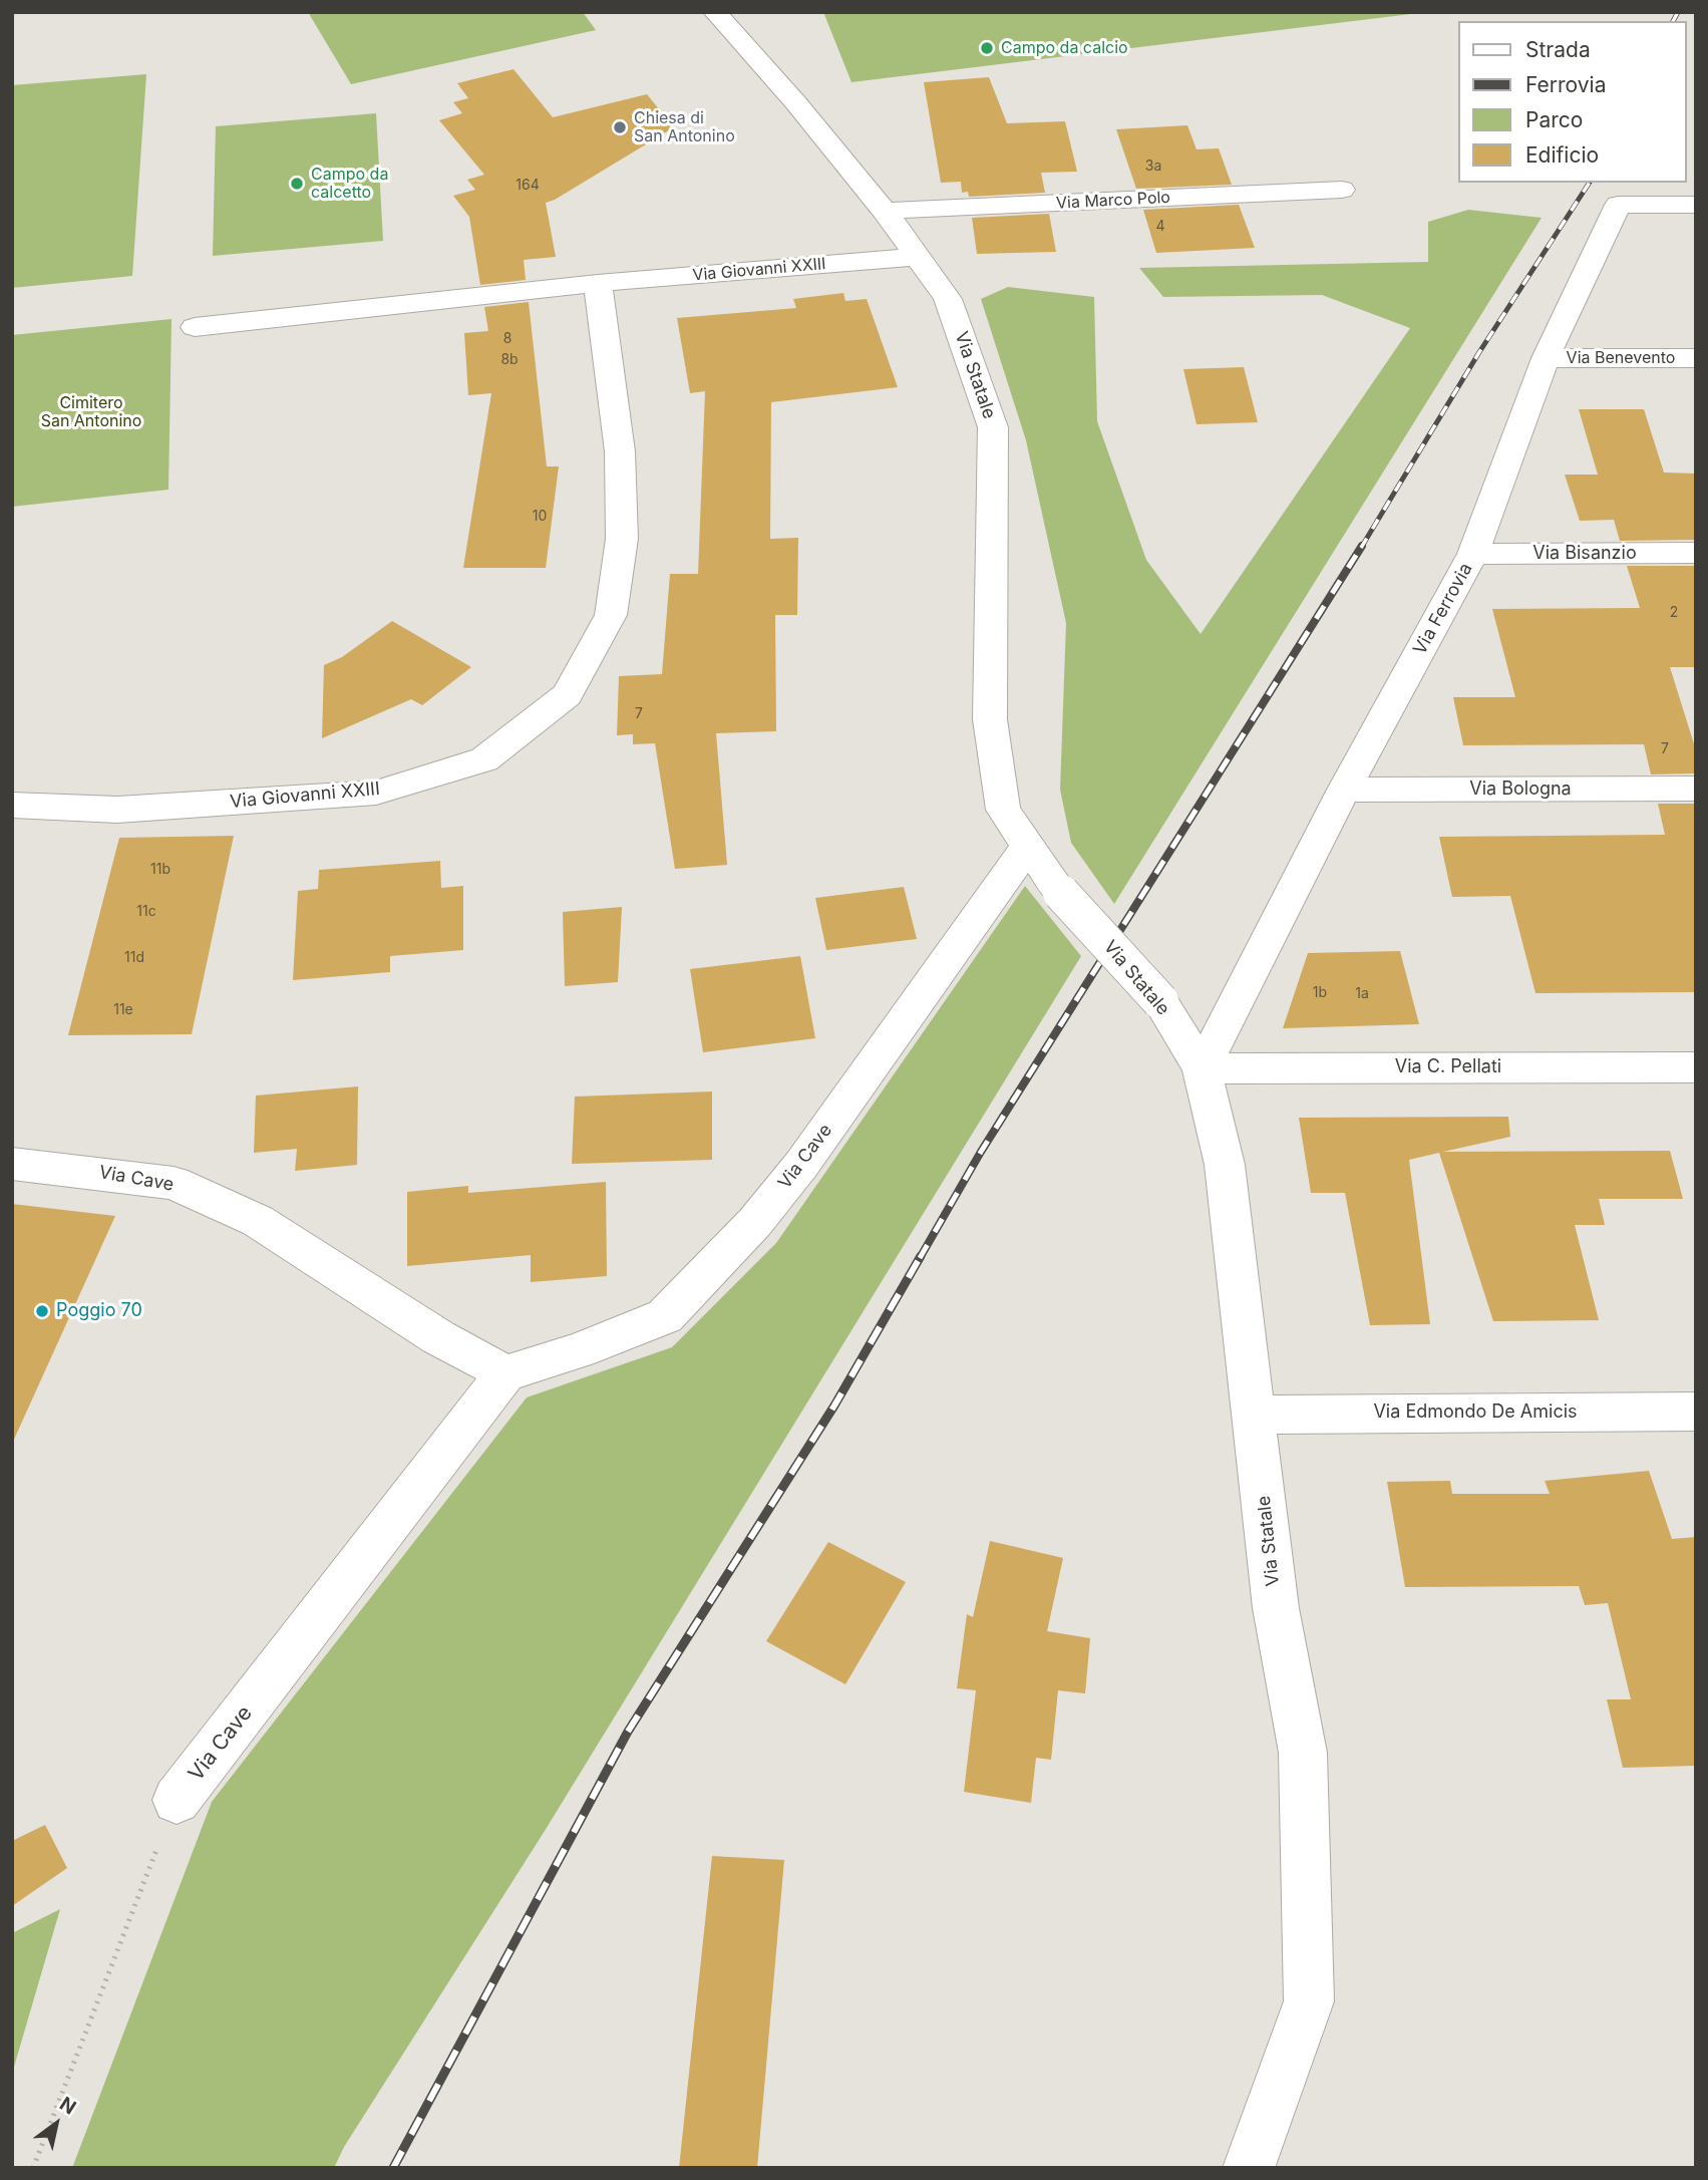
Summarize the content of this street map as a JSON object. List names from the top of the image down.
{
  "streets": {
    "street": [
      "Via Marco Polo",
      "Via Giovanni XXIII",
      "Via Benevento",
      "Via Statale",
      "Via Bisanzio",
      "Via Ferrovia",
      "Via Bologna",
      "Via C. Pellati",
      "Via Cave",
      "Via Edmondo De Amicis"
    ]
  },
  "crossings": [
    ["Via Marco Polo", "Via Statale"],
    ["Via Giovanni XXIII", "Via Statale"],
    ["Via Benevento", "Via Ferrovia"],
    ["Via Statale", "Via Ferrovia"],
    ["Via Statale", "Via C. Pellati"],
    ["Via Statale", "Via Cave"],
    ["Via Statale", "Via Edmondo De Amicis"],
    ["Via Bisanzio", "Via Ferrovia"],
    ["Via Ferrovia", "Via Bologna"],
    ["Via Ferrovia", "Via C. Pellati"]
  ],
  "parks": ["Cimitero San Antonino"],
  "places": [
    "Campo da calcio",
    "Chiesa di San Antonino",
    "Campo da calcetto",
    "Poggio 70"
  ],
  "house_numbers": [
    "3a",
    "164",
    "4",
    "8",
    "8b",
    "10",
    "2",
    "7",
    "7",
    "11b",
    "11c",
    "11d",
    "1b",
    "1a",
    "11e"
  ],
  "legend": [
    "Strada",
    "Ferrovia",
    "Parco",
    "Edificio"
  ],
  "north": "top right"
}
